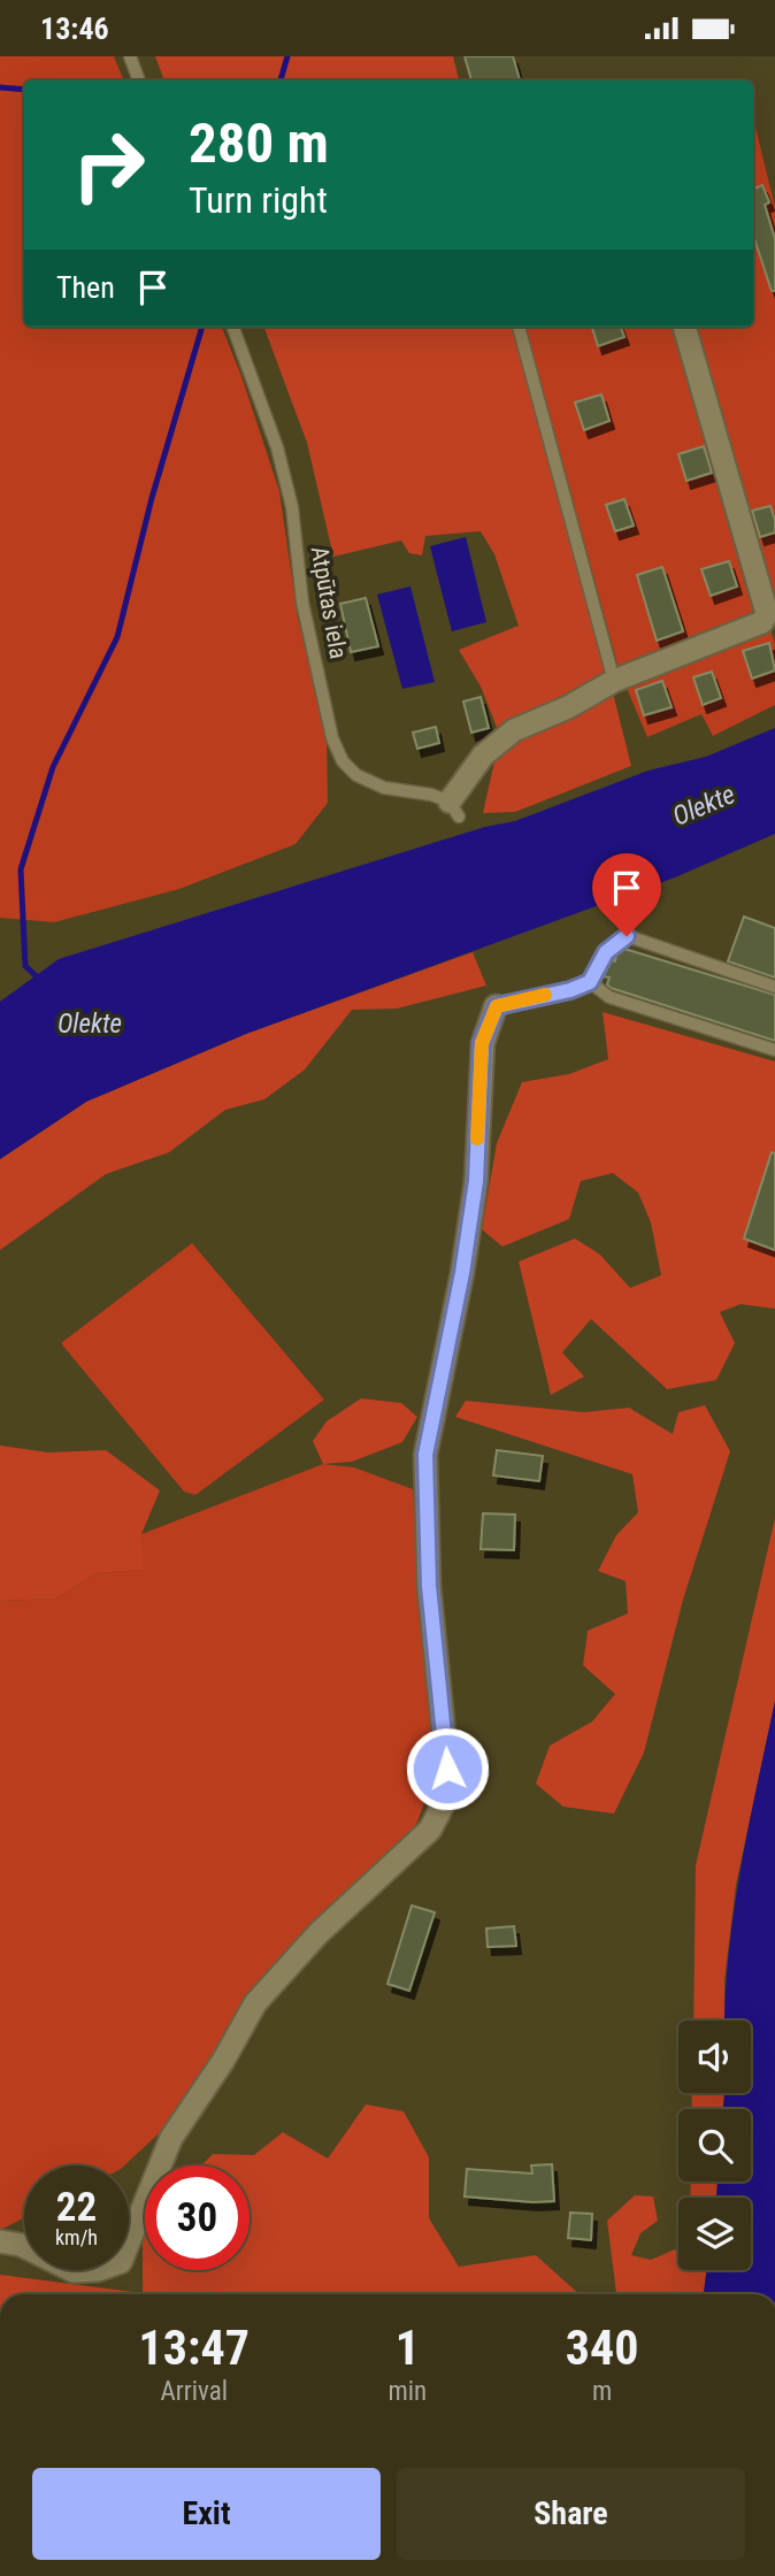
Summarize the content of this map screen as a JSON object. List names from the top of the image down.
{
  "streets": {
    "lane": ["Atpūtas iela"]
  },
  "water": ["Olekte"],
  "page": {
    "status": "13:46",
    "turn": ["280 m", "Turn right"],
    "then": "Then",
    "speed": "22 km/h",
    "limit": "30",
    "eta": [
      "13:47",
      "Arrival",
      "1",
      "min",
      "340",
      "m"
    ],
    "buttons": ["Exit", "Share"]
  }
}
